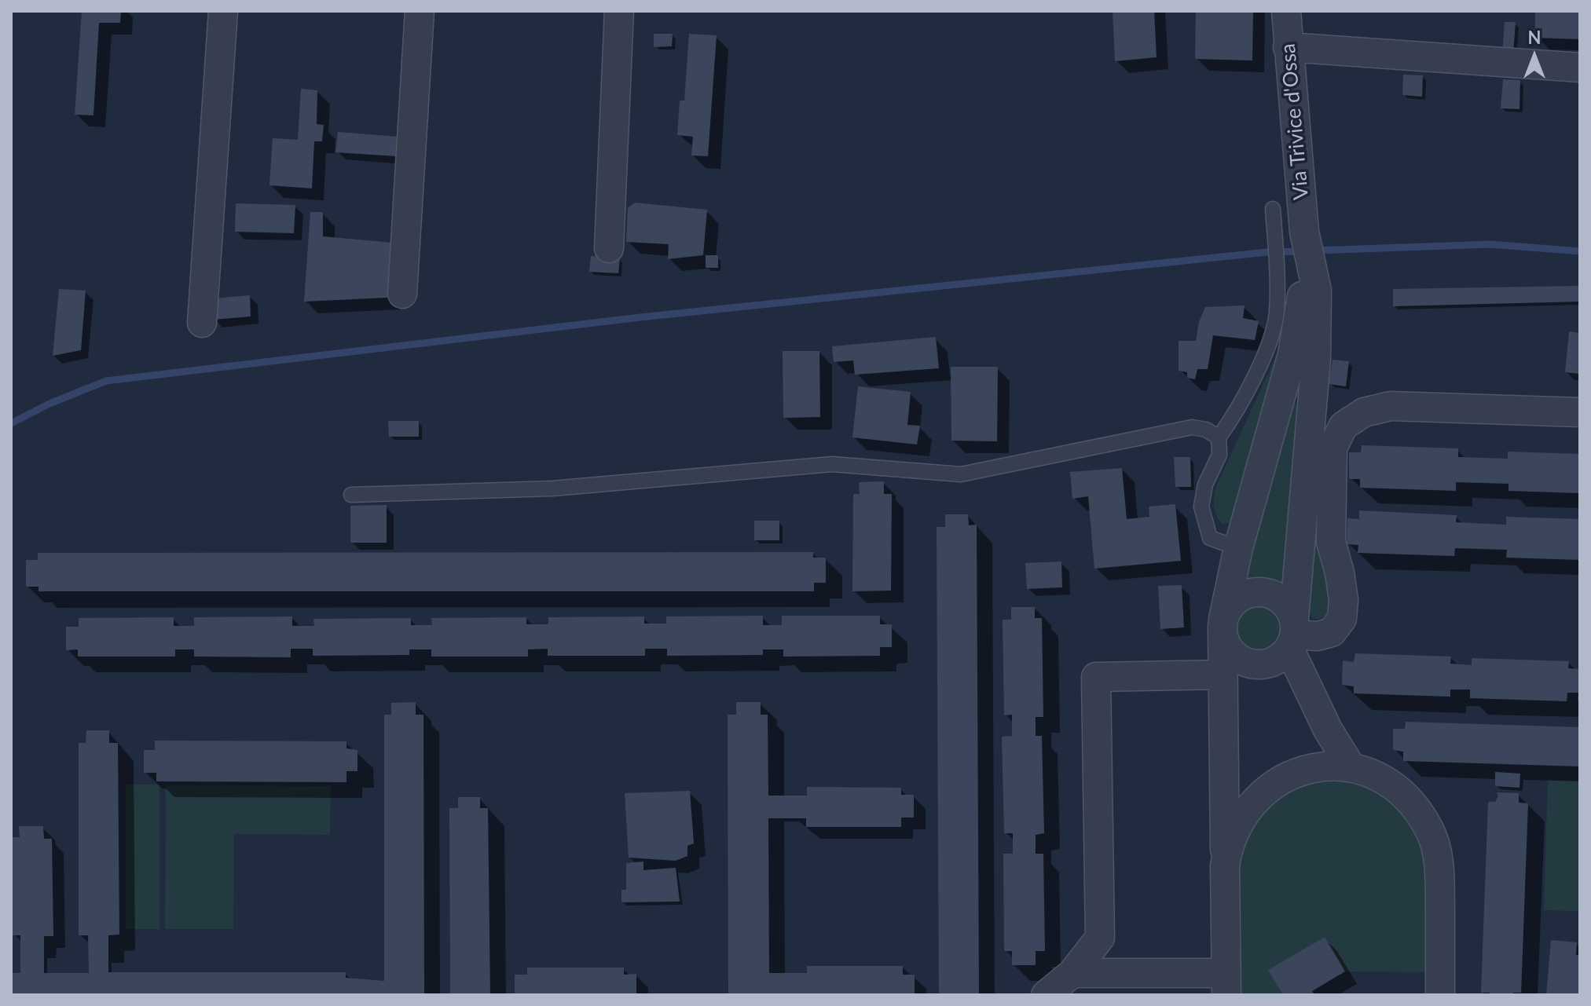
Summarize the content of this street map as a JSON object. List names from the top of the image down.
{
  "streets": {
    "street": ["Via Trivice d'Ossa"]
  },
  "north": "top"
}
